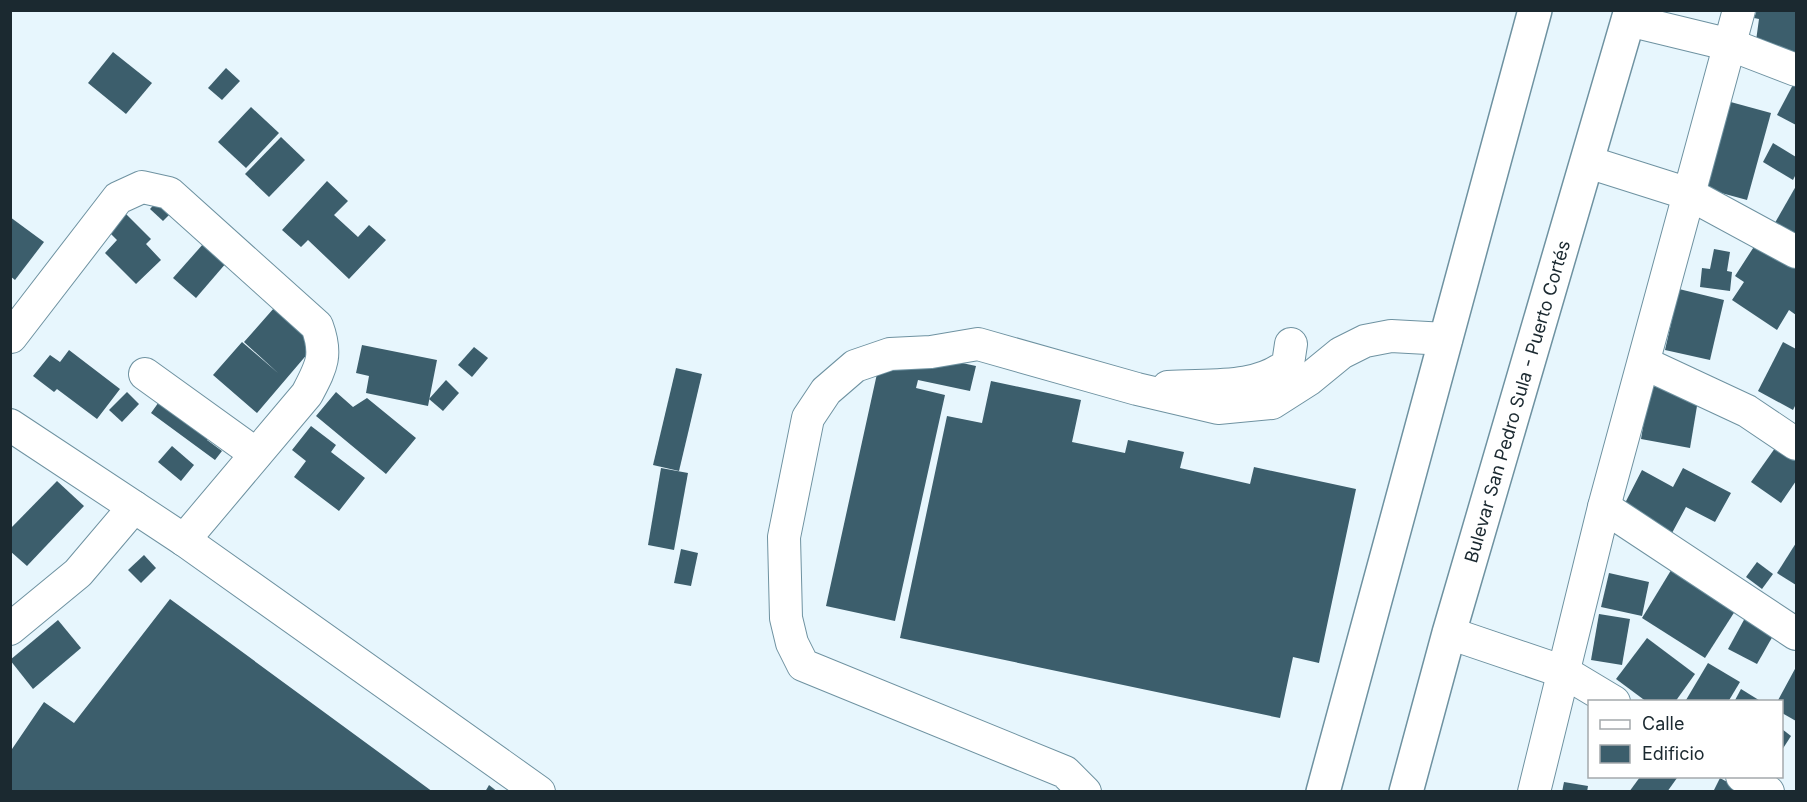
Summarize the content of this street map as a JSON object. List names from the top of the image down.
{
  "streets": {
    "highway": ["Bulevar San Pedro Sula - Puerto Cortés"]
  },
  "legend": ["Calle", "Edificio"]
}
